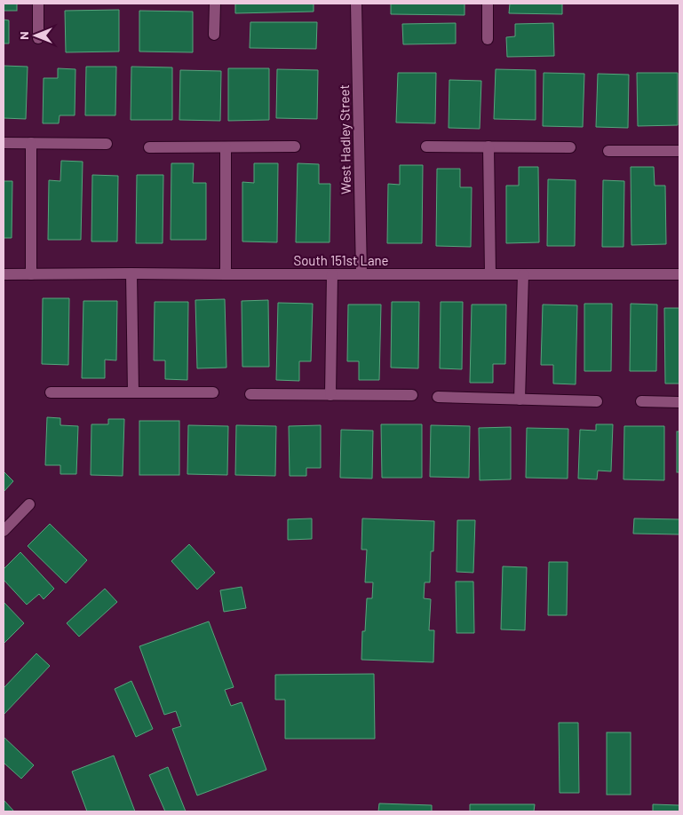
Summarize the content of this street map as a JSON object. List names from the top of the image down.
{
  "streets": {
    "street": ["West Hadley Street", "South 151st Lane"]
  },
  "crossings": [
    ["West Hadley Street", "South 151st Lane"]
  ],
  "north": "left"
}
